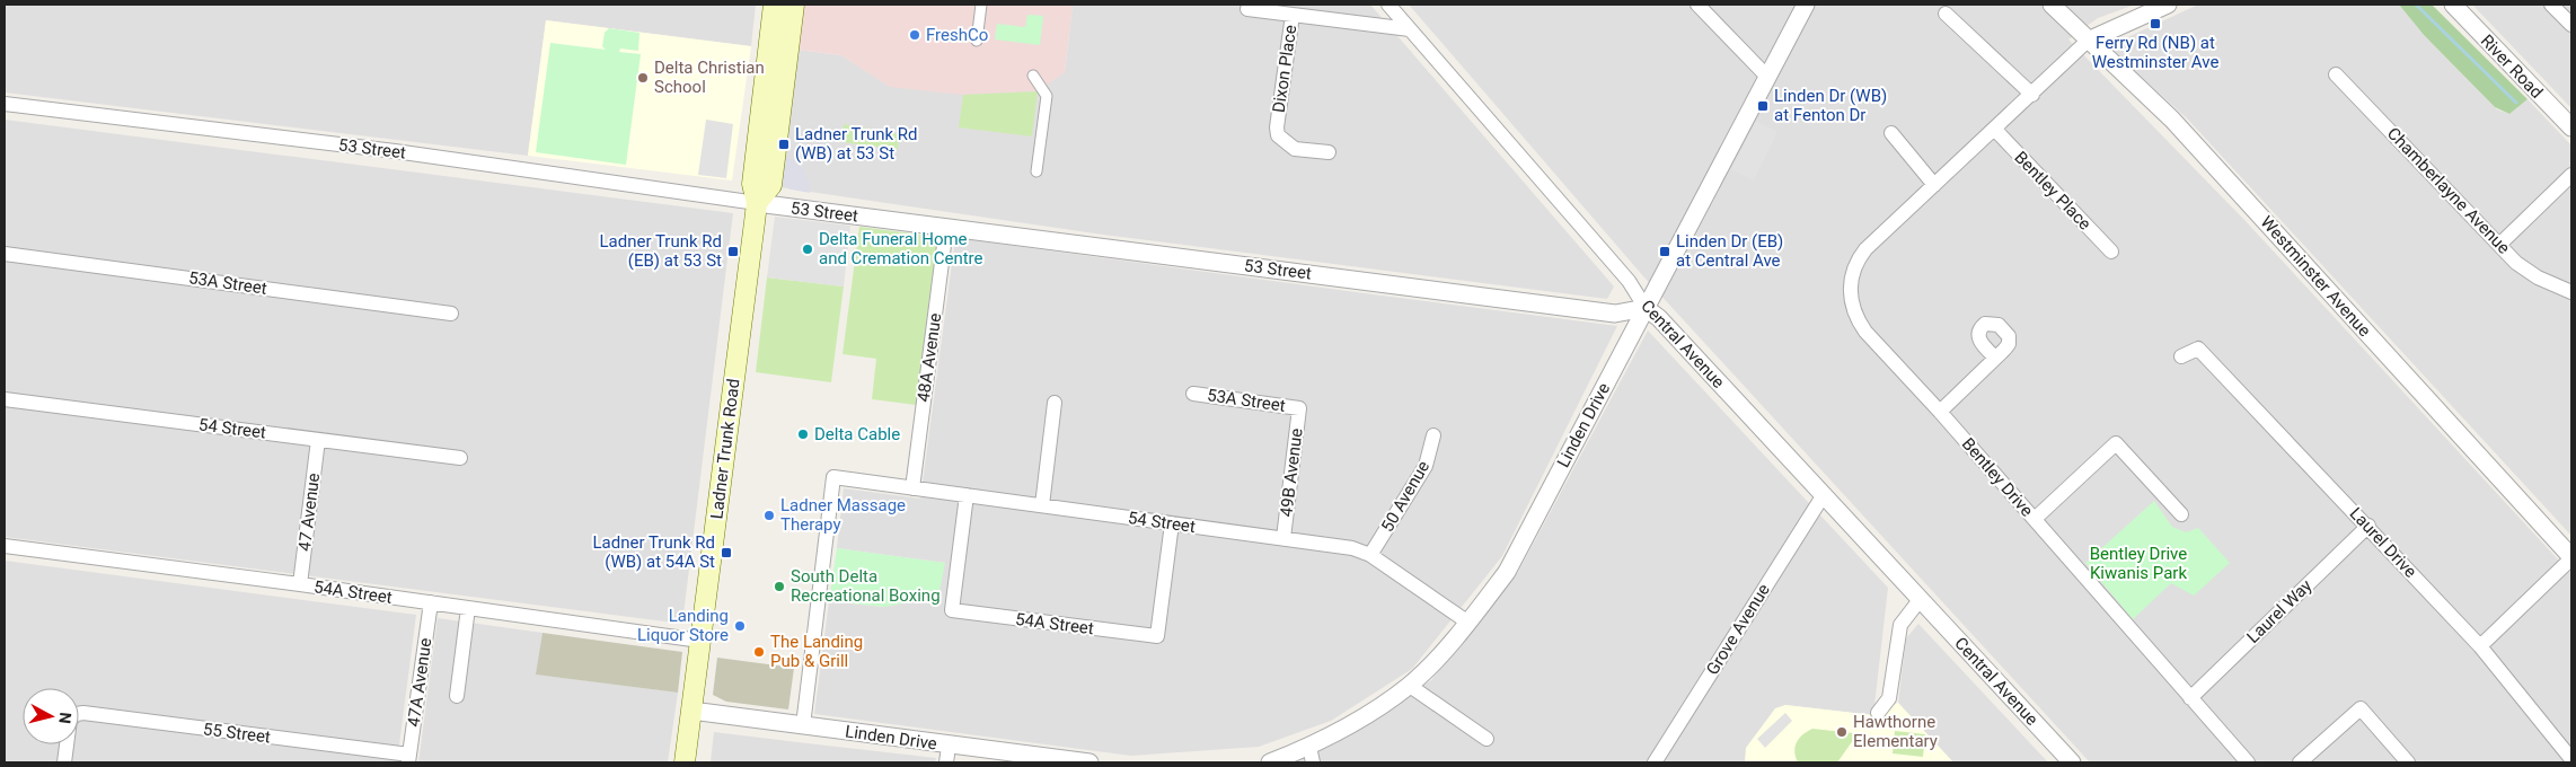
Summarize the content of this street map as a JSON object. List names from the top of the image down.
{
  "streets": {
    "main road": ["Ladner Trunk Road"],
    "street": [
      "River Road",
      "Dixon Place",
      "53 Street",
      "Bentley Place",
      "Chamberlayne Avenue",
      "Westminster Avenue",
      "53A Street",
      "Central Avenue",
      "48A Avenue",
      "Linden Drive",
      "54 Street",
      "49B Avenue",
      "Bentley Drive",
      "50 Avenue",
      "47 Avenue",
      "Laurel Drive",
      "54A Street",
      "Laurel Way",
      "Grove Avenue",
      "47A Avenue",
      "55 Street"
    ]
  },
  "crossings": [
    ["53 Street", "Central Avenue"],
    ["53 Street", "48A Avenue"],
    ["53 Street", "Linden Drive"],
    ["53 Street", "Ladner Trunk Road"],
    ["Bentley Place", "Bentley Drive"],
    ["Westminster Avenue", "Bentley Drive"],
    ["53A Street", "49B Avenue"],
    ["Central Avenue", "Linden Drive"],
    ["Central Avenue", "Grove Avenue"],
    ["48A Avenue", "54 Street"],
    ["Linden Drive", "54 Street"],
    ["Linden Drive", "Ladner Trunk Road"],
    ["54 Street", "49B Avenue"],
    ["54 Street", "50 Avenue"],
    ["54 Street", "47 Avenue"],
    ["54 Street", "54A Street"],
    ["Ladner Trunk Road", "54A Street"],
    ["Bentley Drive", "Laurel Way"],
    ["47 Avenue", "54A Street"],
    ["Laurel Drive", "Laurel Way"],
    ["54A Street", "47A Avenue"],
    ["47A Avenue", "55 Street"]
  ],
  "parks": ["Bentley Drive Kiwanis Park"],
  "places": {
    "transit": [
      "Ferry Rd (NB) at Westminster Ave",
      "Linden Dr (WB) at Fenton Dr",
      "Ladner Trunk Rd (WB) at 53 St",
      "Ladner Trunk Rd (EB) at 53 St",
      "Linden Dr (EB) at Central Ave",
      "Ladner Trunk Rd (WB) at 54A St"
    ],
    "other": [
      "FreshCo",
      "Delta Christian School",
      "Delta Funeral Home and Cremation Centre",
      "Delta Cable",
      "Ladner Massage Therapy",
      "South Delta Recreational Boxing",
      "Landing Liquor Store",
      "The Landing Pub & Grill",
      "Hawthorne Elementary"
    ]
  },
  "north": "right"
}
